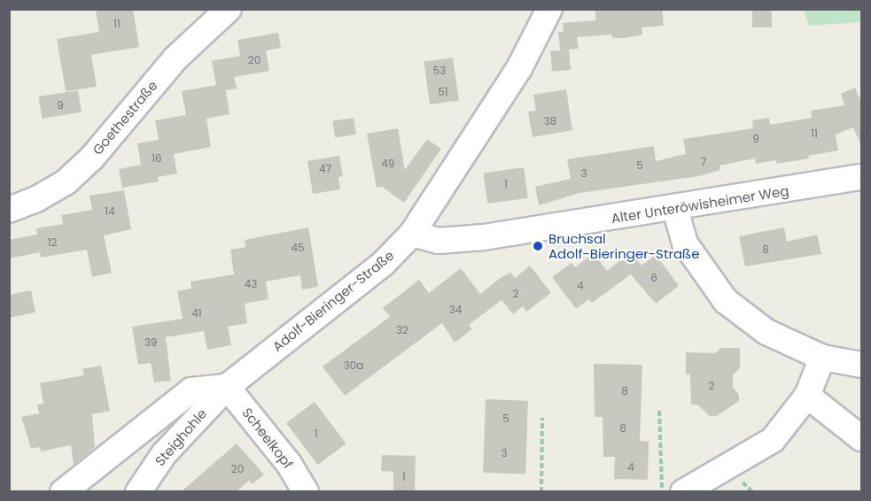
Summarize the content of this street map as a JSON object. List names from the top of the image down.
{
  "streets": {
    "street": [
      "Goethestraße",
      "Alter Unteröwisheimer Weg",
      "Adolf-Bieringer-Straße",
      "Steighohle",
      "Scheelkopf"
    ]
  },
  "crossings": [
    ["Alter Unteröwisheimer Weg", "Adolf-Bieringer-Straße"],
    ["Adolf-Bieringer-Straße", "Steighohle"],
    ["Adolf-Bieringer-Straße", "Scheelkopf"],
    ["Steighohle", "Scheelkopf"]
  ],
  "places": ["Bruchsal Adolf-Bieringer-Straße"],
  "house_numbers": [
    "11",
    "20",
    "53",
    "51",
    "9",
    "38",
    "11",
    "9",
    "16",
    "7",
    "49",
    "5",
    "47",
    "3",
    "1",
    "14",
    "12",
    "45",
    "8",
    "6",
    "43",
    "4",
    "2",
    "34",
    "41",
    "32",
    "39",
    "30a",
    "2",
    "8",
    "5",
    "6",
    "1",
    "3",
    "4",
    "20",
    "1"
  ]
}
